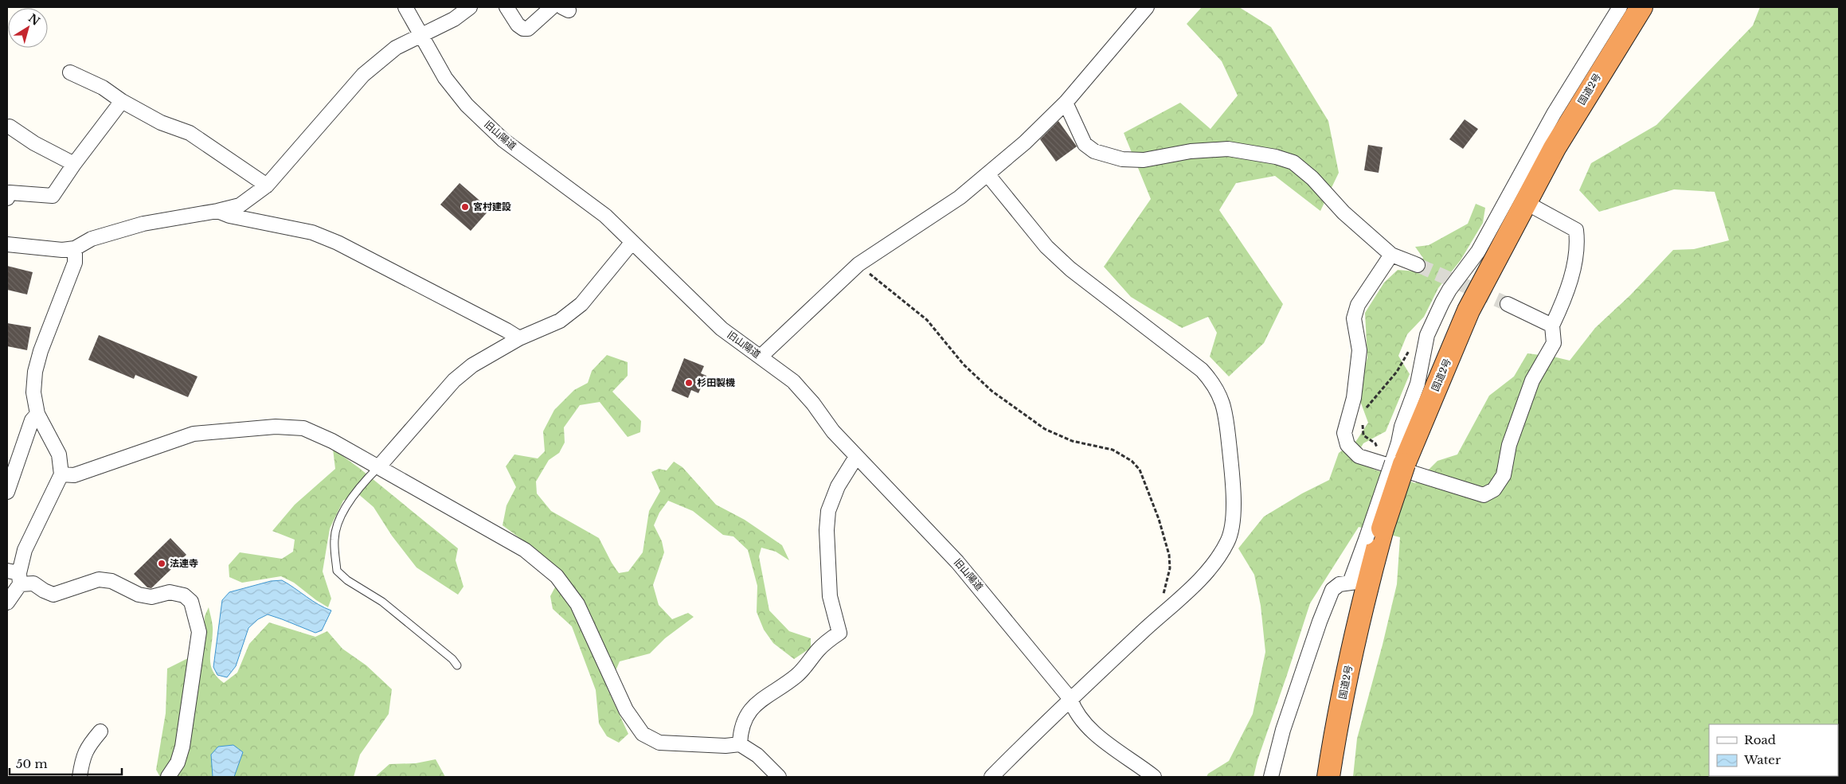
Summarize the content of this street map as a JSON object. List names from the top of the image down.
{
  "streets": {
    "highway": ["国道2号"],
    "street": ["旧山陽道"]
  },
  "places": ["宮村建設", "杉田製機", "法連寺"],
  "legend": ["Road", "Water"],
  "scale_bar": "50 m",
  "north": "top right"
}
